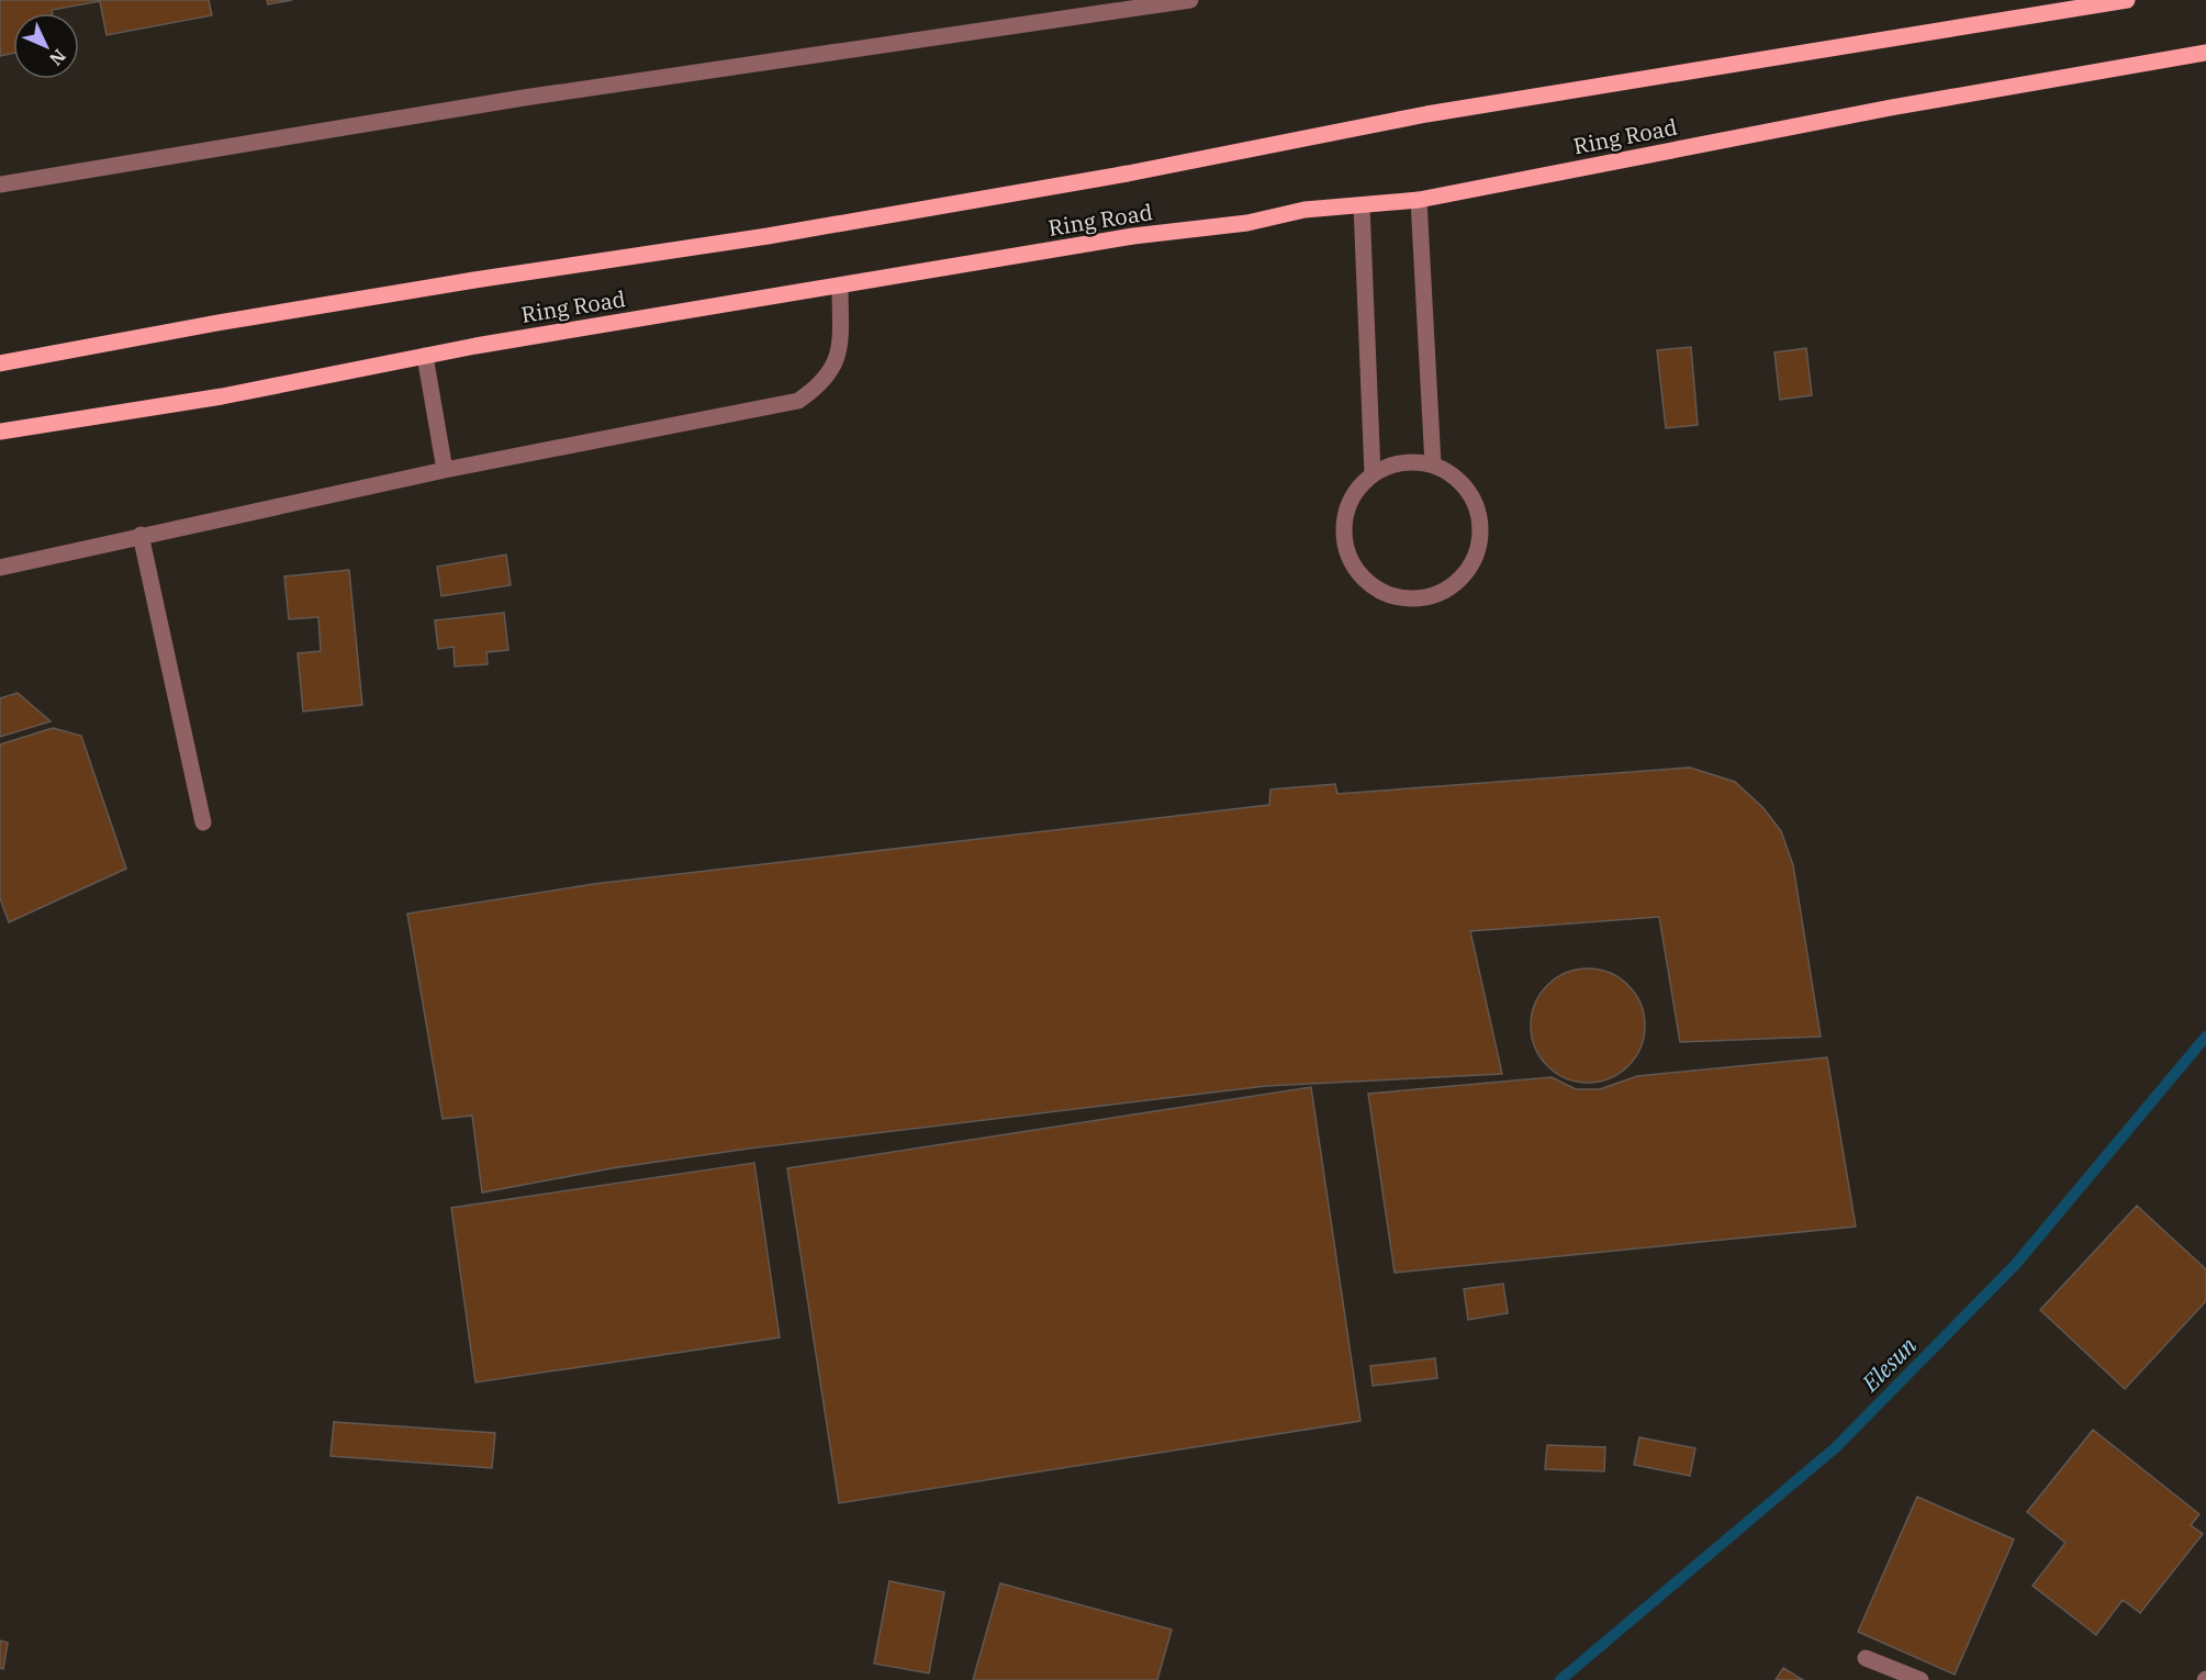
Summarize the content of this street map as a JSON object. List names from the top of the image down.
{
  "streets": {
    "main road": ["Ring Road"]
  },
  "water": ["Elesun"],
  "north": "bottom right"
}
